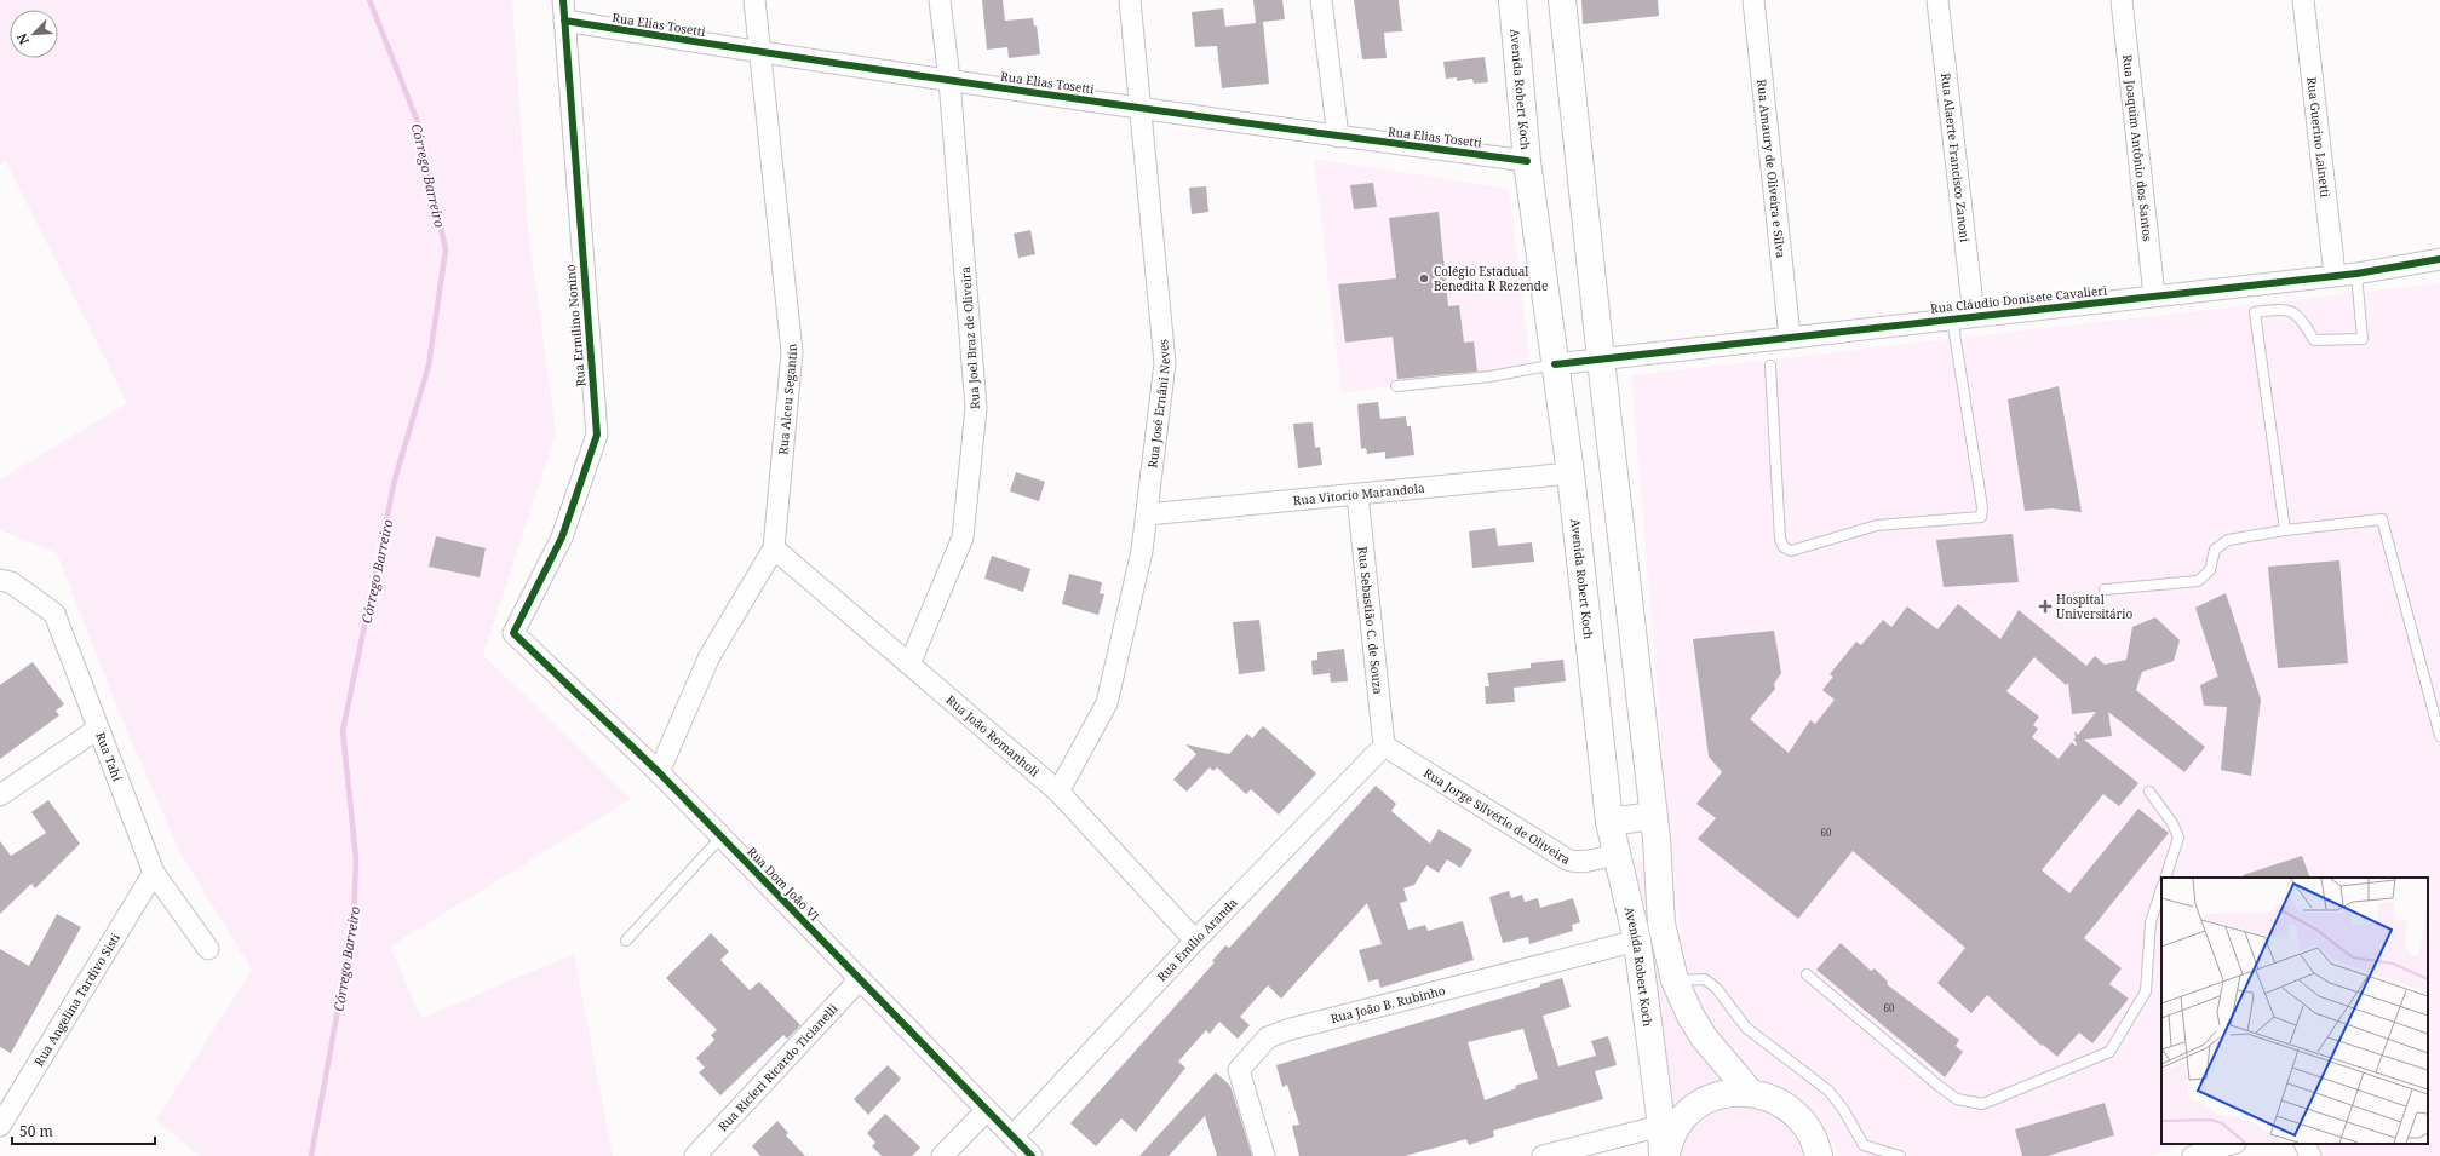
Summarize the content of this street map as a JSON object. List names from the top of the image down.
{
  "streets": {
    "main road": ["Avenida Robert Koch"],
    "street": [
      "Rua Elias Tosetti",
      "Rua Guerino Lainetti",
      "Rua Joaquim Antônio dos Santos",
      "Rua Alaerte Francisco Zanoni",
      "Rua Amaury de Oliveira e Silva",
      "Rua Cláudio Donisete Cavalieri",
      "Rua Ermilino Nonino",
      "Rua Joel Braz de Oliveira",
      "Rua Alceu Segantin",
      "Rua José Ernâni Neves",
      "Rua Vitorio Marandola",
      "Rua Sebastião C. de Souza",
      "Rua João Romanholi",
      "Rua Tahí",
      "Rua Jorge Silvério de Oliveira",
      "Rua Dom João VI",
      "Rua Emílio Aranda",
      "Rua Angelina Tardivo Sisti",
      "Rua João B. Rubinho",
      "Rua Ricieri Ricardo Ticianelli"
    ]
  },
  "crossings": [
    ["Rua Elias Tosetti", "Avenida Robert Koch"],
    ["Rua Elias Tosetti", "Rua Ermilino Nonino"],
    ["Rua Elias Tosetti", "Rua Joel Braz de Oliveira"],
    ["Rua Elias Tosetti", "Rua Alceu Segantin"],
    ["Rua Elias Tosetti", "Rua José Ernâni Neves"],
    ["Avenida Robert Koch", "Rua Cláudio Donisete Cavalieri"],
    ["Avenida Robert Koch", "Rua Vitorio Marandola"],
    ["Avenida Robert Koch", "Rua Jorge Silvério de Oliveira"],
    ["Avenida Robert Koch", "Rua João B. Rubinho"],
    ["Rua Guerino Lainetti", "Rua Cláudio Donisete Cavalieri"],
    ["Rua Joaquim Antônio dos Santos", "Rua Cláudio Donisete Cavalieri"],
    ["Rua Alaerte Francisco Zanoni", "Rua Cláudio Donisete Cavalieri"],
    ["Rua Amaury de Oliveira e Silva", "Rua Cláudio Donisete Cavalieri"],
    ["Rua Ermilino Nonino", "Rua Dom João VI"],
    ["Rua Joel Braz de Oliveira", "Rua João Romanholi"],
    ["Rua Alceu Segantin", "Rua João Romanholi"],
    ["Rua Alceu Segantin", "Rua Dom João VI"],
    ["Rua José Ernâni Neves", "Rua Vitorio Marandola"],
    ["Rua José Ernâni Neves", "Rua João Romanholi"],
    ["Rua Vitorio Marandola", "Rua Sebastião C. de Souza"],
    ["Rua Sebastião C. de Souza", "Rua Jorge Silvério de Oliveira"],
    ["Rua Sebastião C. de Souza", "Rua Emílio Aranda"],
    ["Rua João Romanholi", "Rua Emílio Aranda"],
    ["Rua Tahí", "Rua Angelina Tardivo Sisti"],
    ["Rua Jorge Silvério de Oliveira", "Rua Emílio Aranda"],
    ["Rua Dom João VI", "Rua Emílio Aranda"],
    ["Rua Dom João VI", "Rua Ricieri Ricardo Ticianelli"]
  ],
  "water": ["Córrego Barreiro"],
  "places": {
    "other": ["Colégio Estadual Benedita R Rezende"],
    "health": ["Hospital Universitário"]
  },
  "house_numbers": ["60", "60"],
  "scale_bar": "50 m",
  "north": "bottom left"
}
